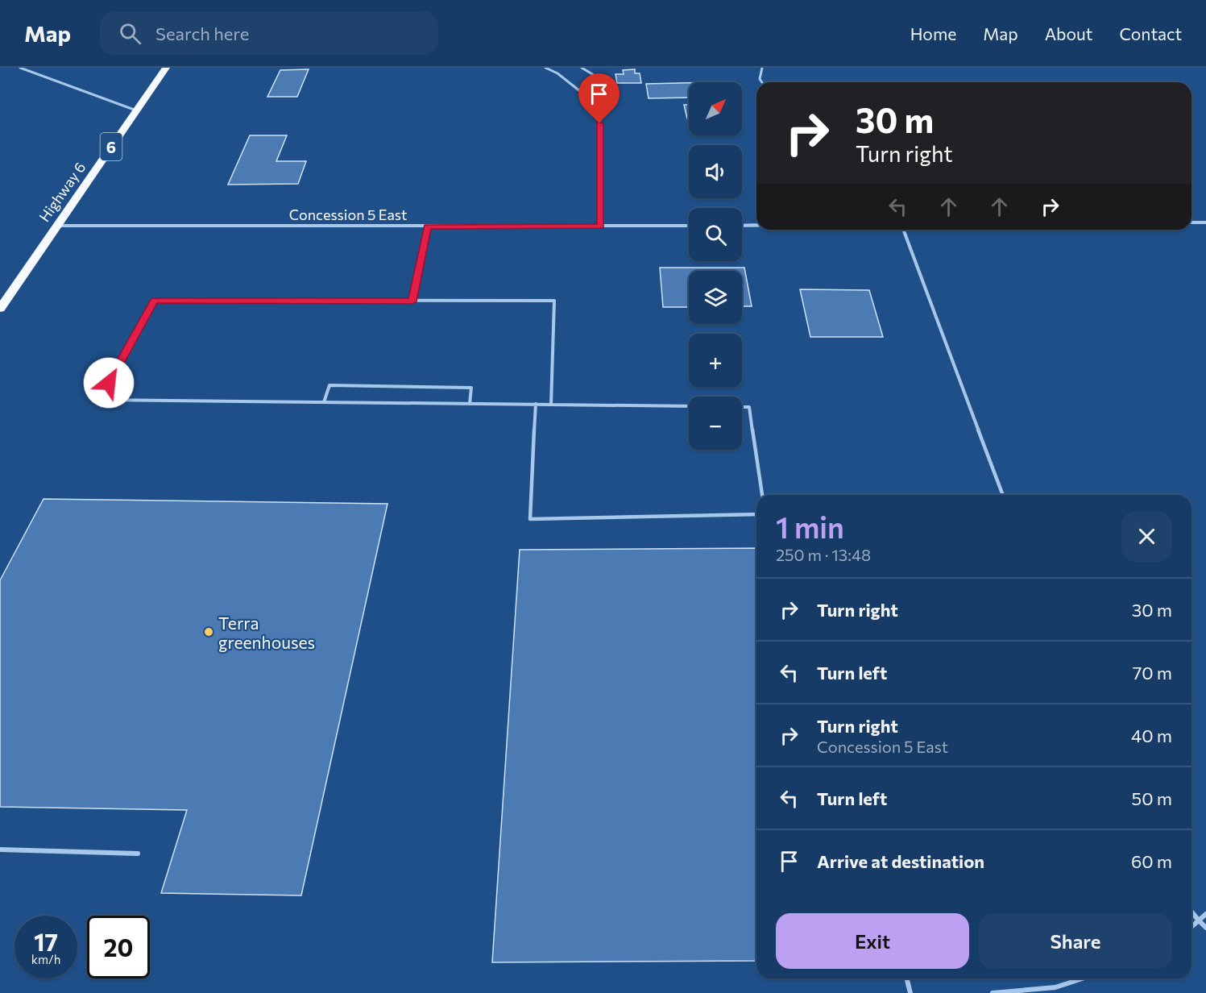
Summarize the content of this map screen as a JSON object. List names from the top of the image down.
{
  "streets": {
    "highway": ["6", "Highway 6"],
    "street": ["Concession 5 East"]
  },
  "crossings": [
    ["Highway 6", "Concession 5 East"]
  ],
  "places": ["Terra greenhouses"],
  "north": "top right",
  "page": {
    "header": "Map",
    "search": "Search here",
    "nav": [
      "Home",
      "Map",
      "About",
      "Contact"
    ],
    "map_buttons": ["+", "−"],
    "turn": ["30 m", "Turn right"],
    "heading": ["1 min", "250 m · 13:48"],
    "list": [
      {
        "name": "Turn right",
        "value": "30 m"
      },
      {
        "name": "Turn left",
        "value": "70 m"
      },
      {
        "name": "Turn right",
        "note": "Concession 5 East",
        "value": "40 m"
      },
      {
        "name": "Turn left",
        "value": "50 m"
      },
      {
        "name": "Arrive at destination",
        "value": "60 m"
      }
    ],
    "buttons": ["Exit", "Share"],
    "speed": "17 km/h",
    "limit": "20"
  }
}
